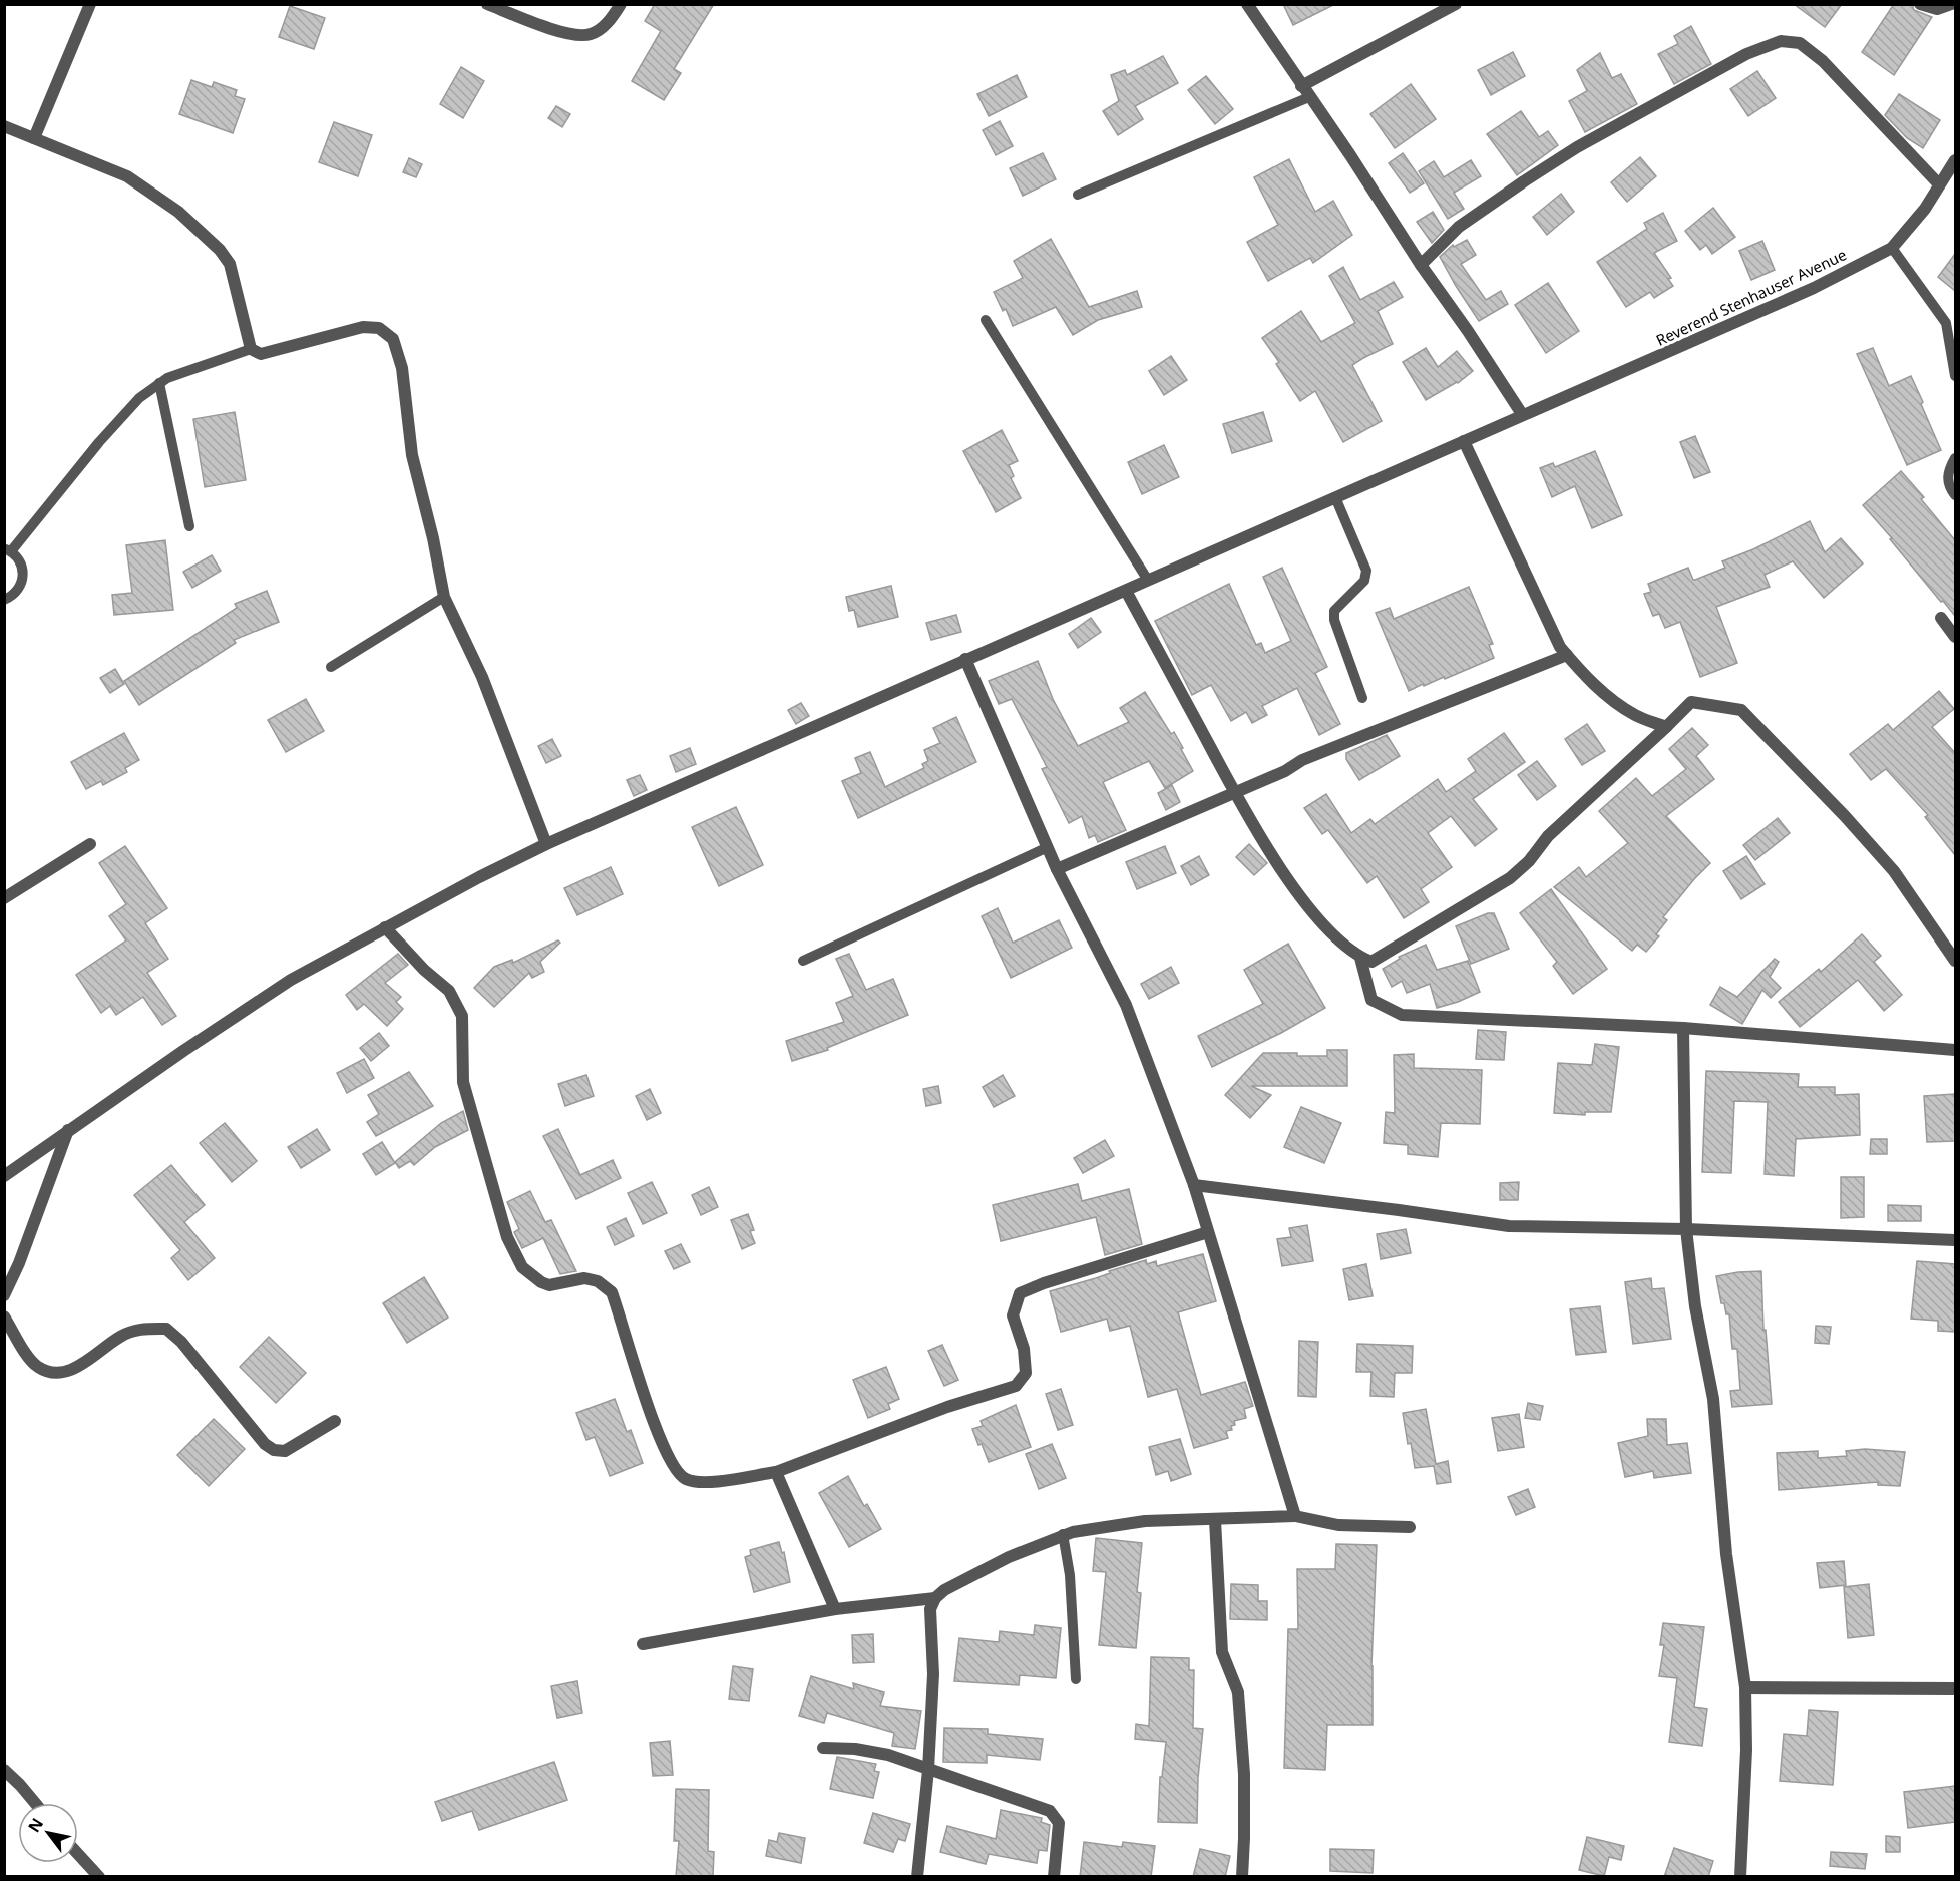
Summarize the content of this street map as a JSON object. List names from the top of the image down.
{
  "streets": {
    "street": ["Reverend Stenhauser Avenue"]
  },
  "north": "top left"
}
